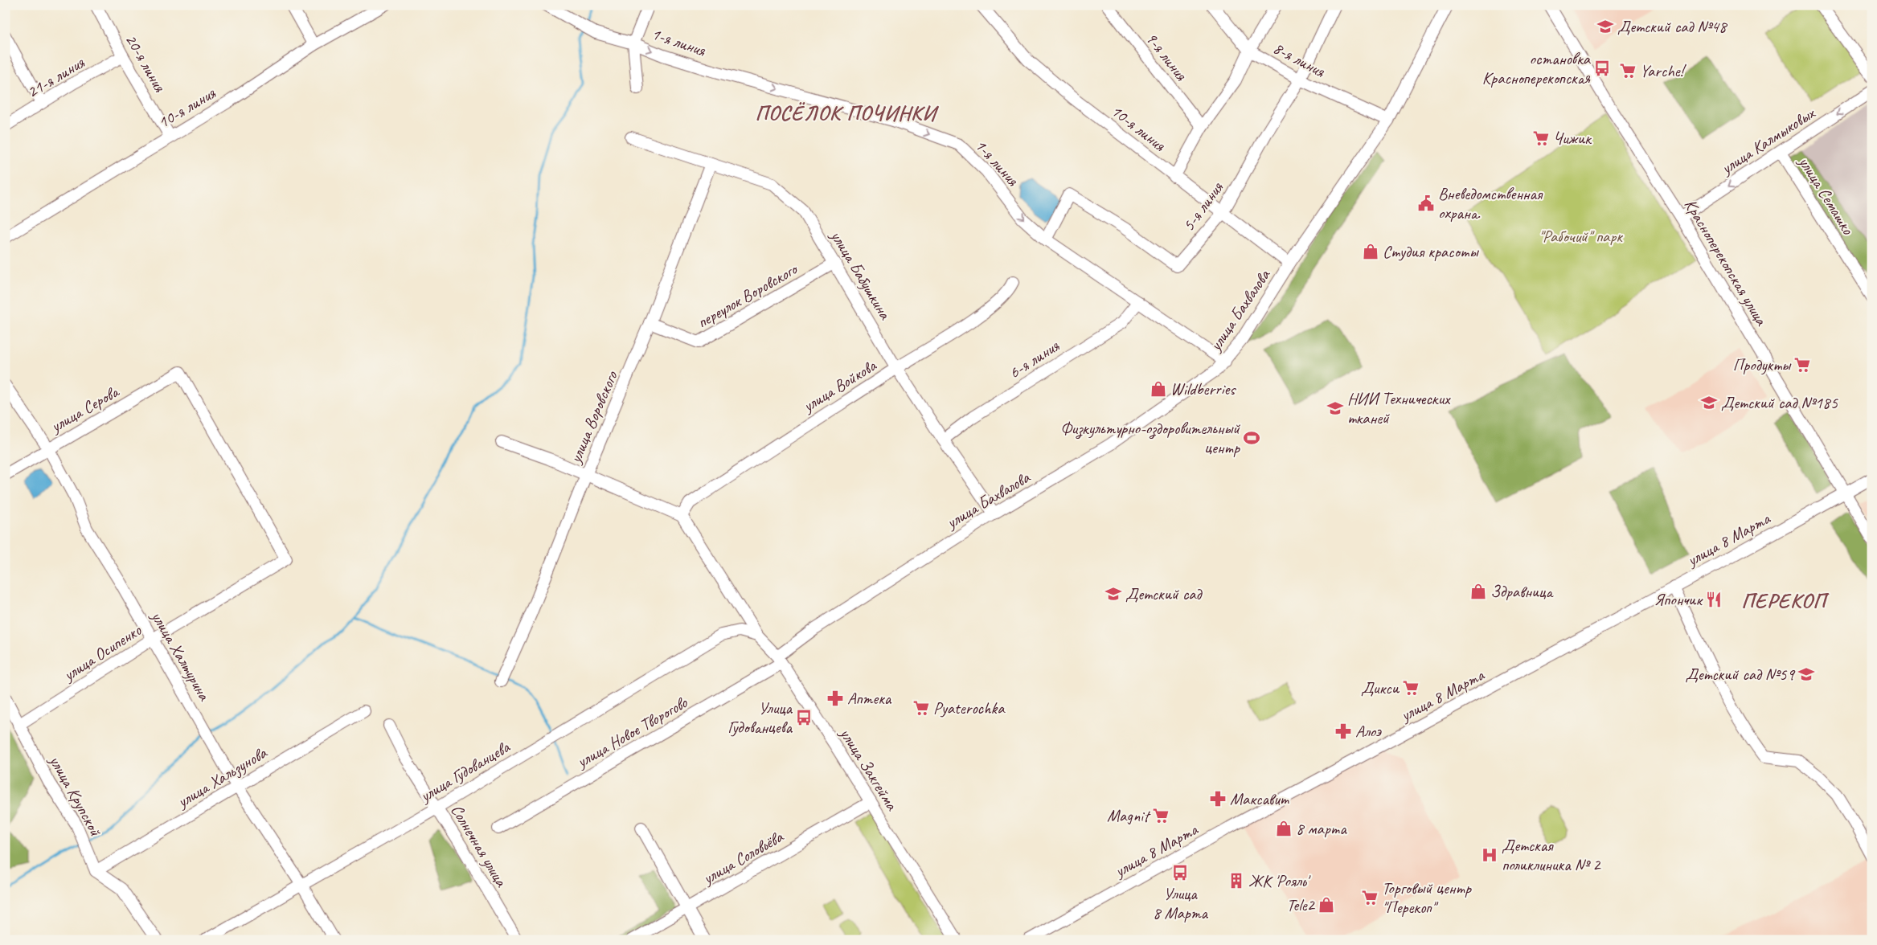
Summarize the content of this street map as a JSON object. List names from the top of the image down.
{
  "streets": {
    "street": [
      "1-я линия",
      "9-я линия",
      "8-я линия",
      "20-я линия",
      "21-я линия",
      "10-я линия",
      "улица Калмыковых",
      "улица Семашко",
      "5-я линия",
      "Красноперекопская улица",
      "улица Бабушкина",
      "переулок Воровского",
      "улица Бахвалова",
      "6-я линия",
      "улица Войкова",
      "улица Серова",
      "улица Воровского",
      "улица 8 Марта",
      "улица Осипенко",
      "улица Халтурина",
      "улица Новое Творогово",
      "улица Закгейма",
      "улица Гудованцева",
      "улица Хальзунова",
      "улица Крупской",
      "Солнечная улица",
      "улица Соловьёва"
    ]
  },
  "crossings": [
    ["1-я линия", "5-я линия"],
    ["1-я линия", "улица Бахвалова"],
    ["1-я линия", "6-я линия"],
    ["8-я линия", "5-я линия"],
    ["8-я линия", "улица Бахвалова"],
    ["20-я линия", "21-я линия"],
    ["20-я линия", "10-я линия"],
    ["10-я линия", "5-я линия"],
    ["10-я линия", "улица Бахвалова"],
    ["улица Калмыковых", "улица Семашко"],
    ["улица Калмыковых", "Красноперекопская улица"],
    ["Красноперекопская улица", "улица 8 Марта"],
    ["улица Бабушкина", "переулок Воровского"],
    ["улица Бабушкина", "улица Бахвалова"],
    ["улица Бабушкина", "6-я линия"],
    ["улица Бабушкина", "улица Войкова"],
    ["улица Бабушкина", "улица Воровского"],
    ["переулок Воровского", "улица Воровского"],
    ["улица Бахвалова", "улица Новое Творогово"],
    ["улица Бахвалова", "улица Закгейма"],
    ["улица Войкова", "улица Закгейма"],
    ["улица Серова", "улица Осипенко"],
    ["улица Серова", "улица Халтурина"],
    ["улица Осипенко", "улица Халтурина"],
    ["улица Осипенко", "улица Крупской"],
    ["улица Халтурина", "улица Гудованцева"],
    ["улица Халтурина", "улица Хальзунова"],
    ["улица Новое Творогово", "улица Закгейма"],
    ["улица Закгейма", "улица Гудованцева"],
    ["улица Закгейма", "улица Соловьёва"],
    ["улица Гудованцева", "Солнечная улица"],
    ["улица Хальзунова", "улица Крупской"]
  ],
  "one_way": ["1-я линия", "улица Калмыковых"],
  "districts": ["ПОСЁЛОК ПОЧИНКИ", "ПЕРЕКОП"],
  "parks": ["\"Рабочий\" парк"],
  "places": {
    "school or university": [
      "Детский сад №48",
      "Детский сад №185",
      "НИИ Технических тканей",
      "Детский сад",
      "Детский сад №59"
    ],
    "bus stop": ["остановка Красноперекопская", "Улица Гудованцева", "Улица 8 Марта"],
    "supermarket": [
      "Yarche!",
      "Чижик",
      "Продукты",
      "Дикси",
      "Pyaterochka",
      "Magnit",
      "Торговый центр \"Перекоп\""
    ],
    "public building": ["Вневедомственная охрана."],
    "shop": [
      "Студия красоты",
      "Wildberries",
      "Здравница",
      "8 марта",
      "Tele2"
    ],
    "sports": ["Физкультурно-оздоровительный центр"],
    "restaurant": ["Япончик"],
    "pharmacy": ["Аптека", "Алоэ", "Максавит"],
    "hospital": ["Детская поликлиника № 2"],
    "building": ["ЖК 'Рояль'"]
  }
}
